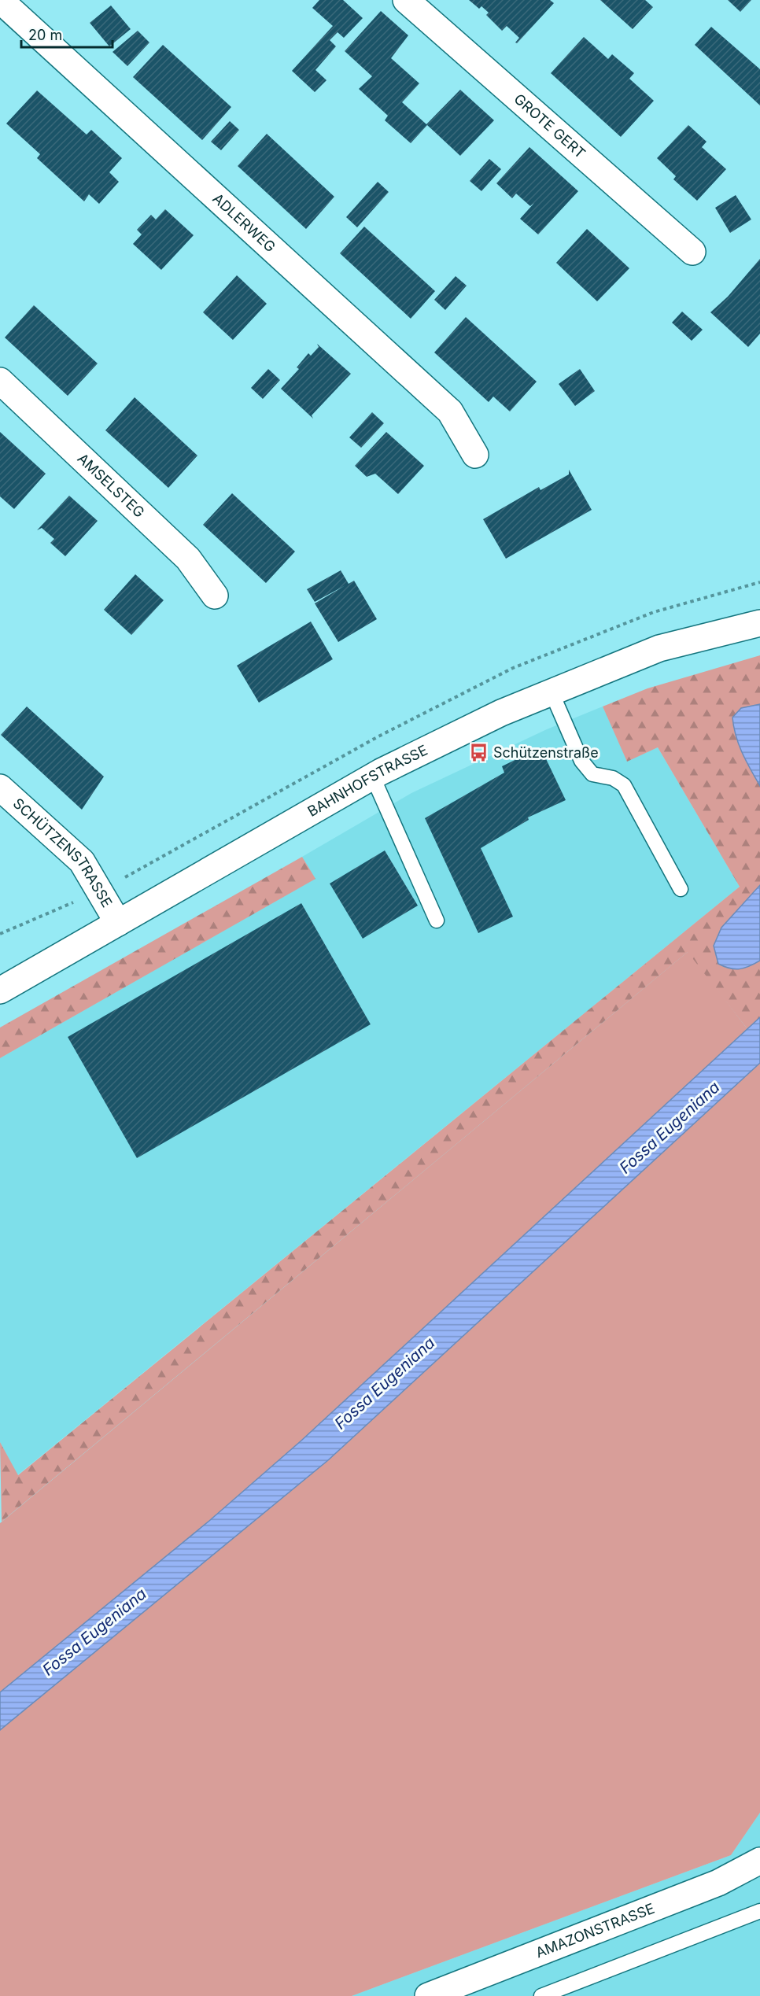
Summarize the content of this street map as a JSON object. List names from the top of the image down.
{
  "streets": {
    "street": [
      "GROTE GERT",
      "ADLERWEG",
      "AMSELSTEG",
      "BAHNHOFSTRASSE",
      "SCHÜTZENSTRASSE",
      "AMAZONSTRASSE"
    ]
  },
  "crossings": [
    ["BAHNHOFSTRASSE", "SCHÜTZENSTRASSE"]
  ],
  "water": ["Fossa Eugeniana"],
  "places": {
    "bus stop": ["Schützenstraße"]
  },
  "scale_bar": "20 m"
}
